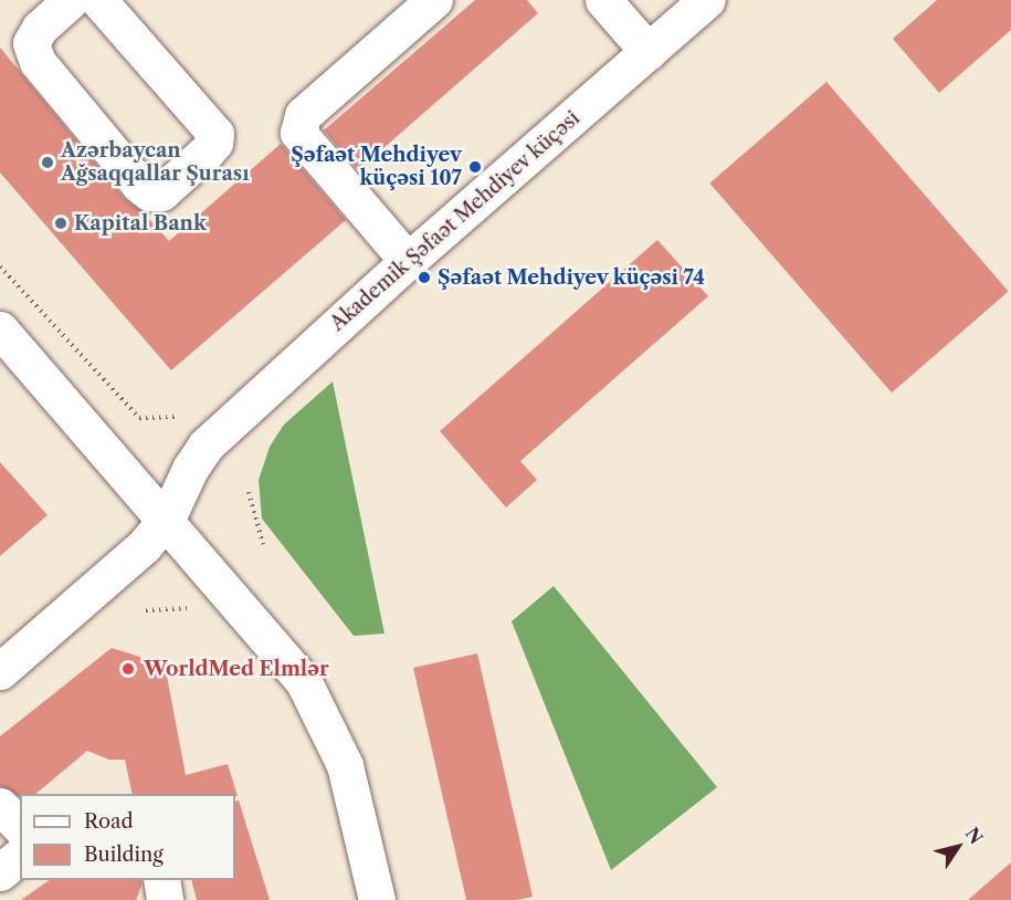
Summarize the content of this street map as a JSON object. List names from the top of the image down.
{
  "streets": {
    "main road": ["Akademik Şəfaət Mehdiyev küçəsi"]
  },
  "places": [
    "Azərbaycan Ağsaqqallar Şurası",
    "Şəfaət Mehdiyev küçəsi 107",
    "Kapital Bank",
    "Şəfaət Mehdiyev küçəsi 74",
    "WorldMed Elmlər"
  ],
  "legend": ["Road", "Building"],
  "north": "top right"
}
